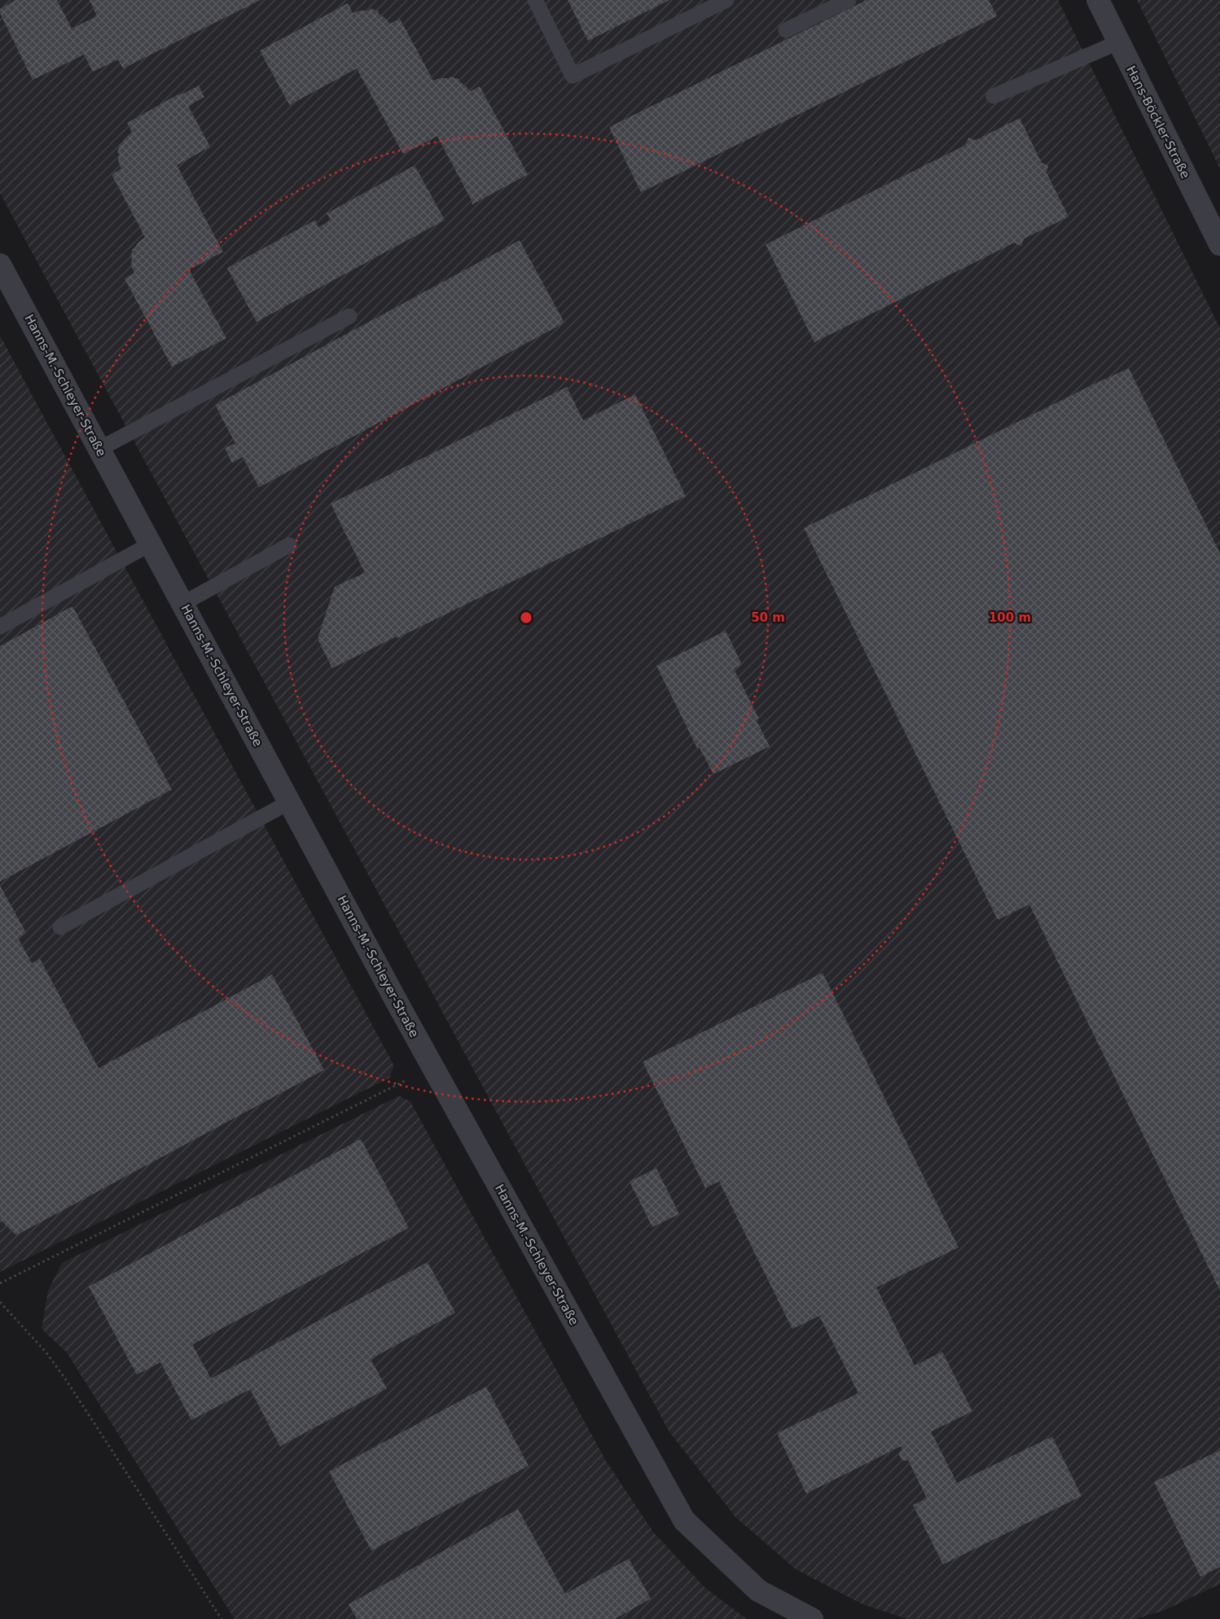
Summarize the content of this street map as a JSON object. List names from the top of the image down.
{
  "streets": {
    "street": ["Hans-Böckler-Straße", "Hanns-M.-Schleyer-Straße"]
  },
  "rings": ["50 m", "100 m"]
}
